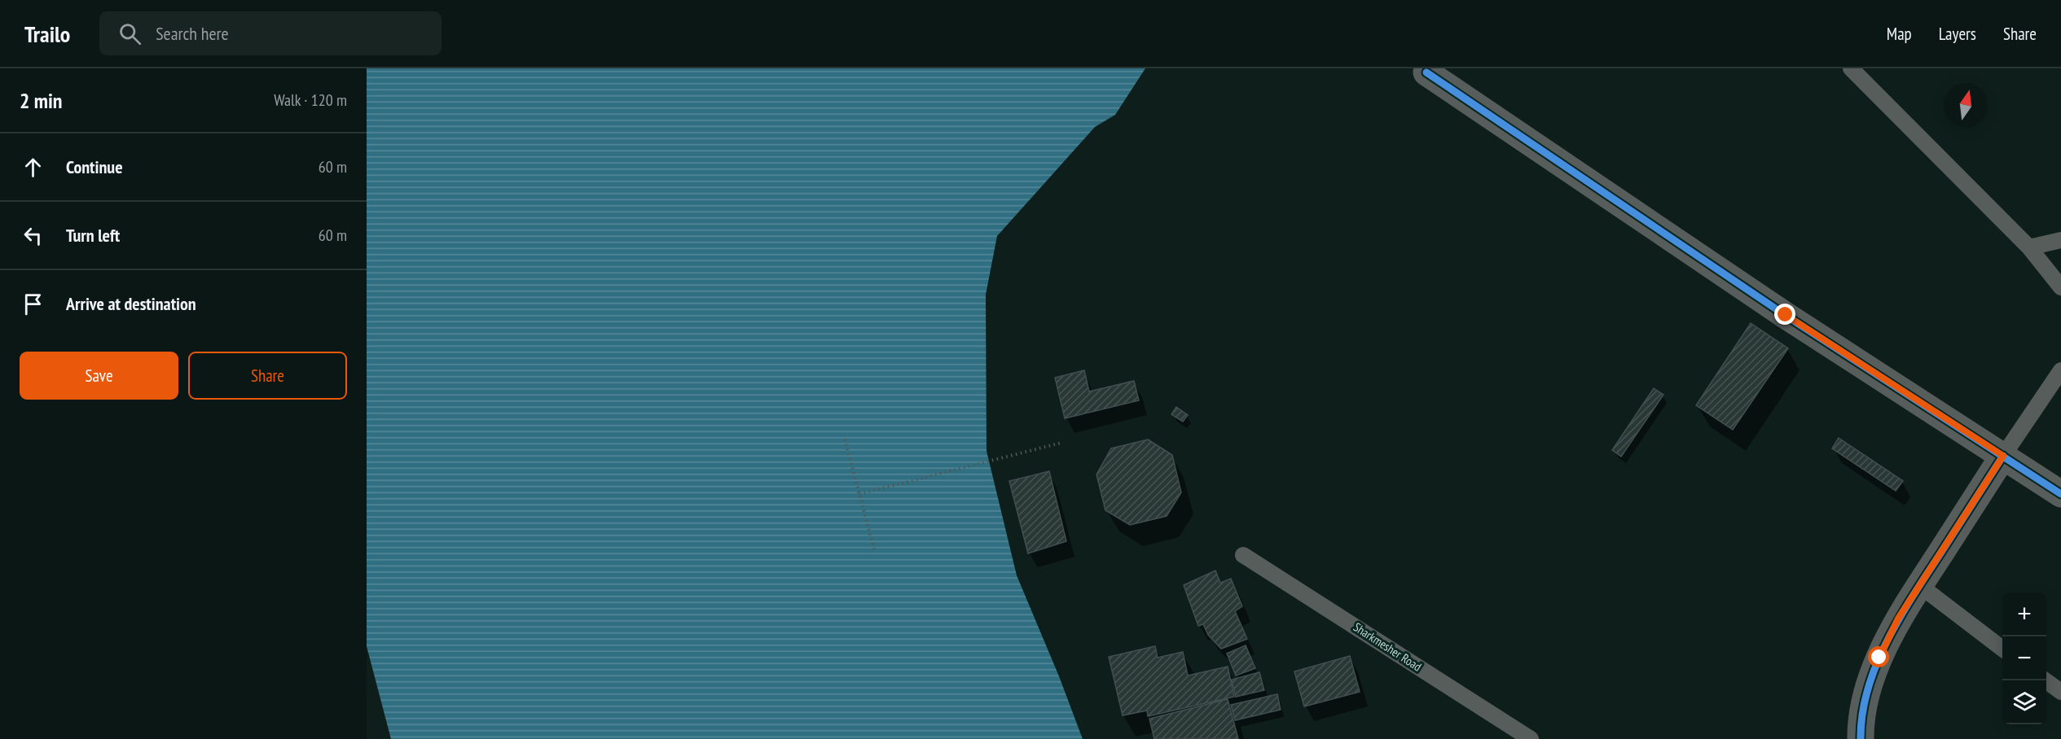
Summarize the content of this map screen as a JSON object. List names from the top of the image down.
{
  "streets": {
    "lane": ["Sharkmesher Road"]
  },
  "north": "top",
  "page": {
    "header": "Trailo",
    "search": "Search here",
    "nav": ["Map", "Layers", "Share"],
    "heading": ["2 min", "Walk · 120 m"],
    "list": [
      ["Continue", "60 m"],
      ["Turn left", "60 m"],
      "Arrive at destination"
    ],
    "buttons": ["Save", "Share"],
    "map_buttons": ["+", "−"]
  }
}
